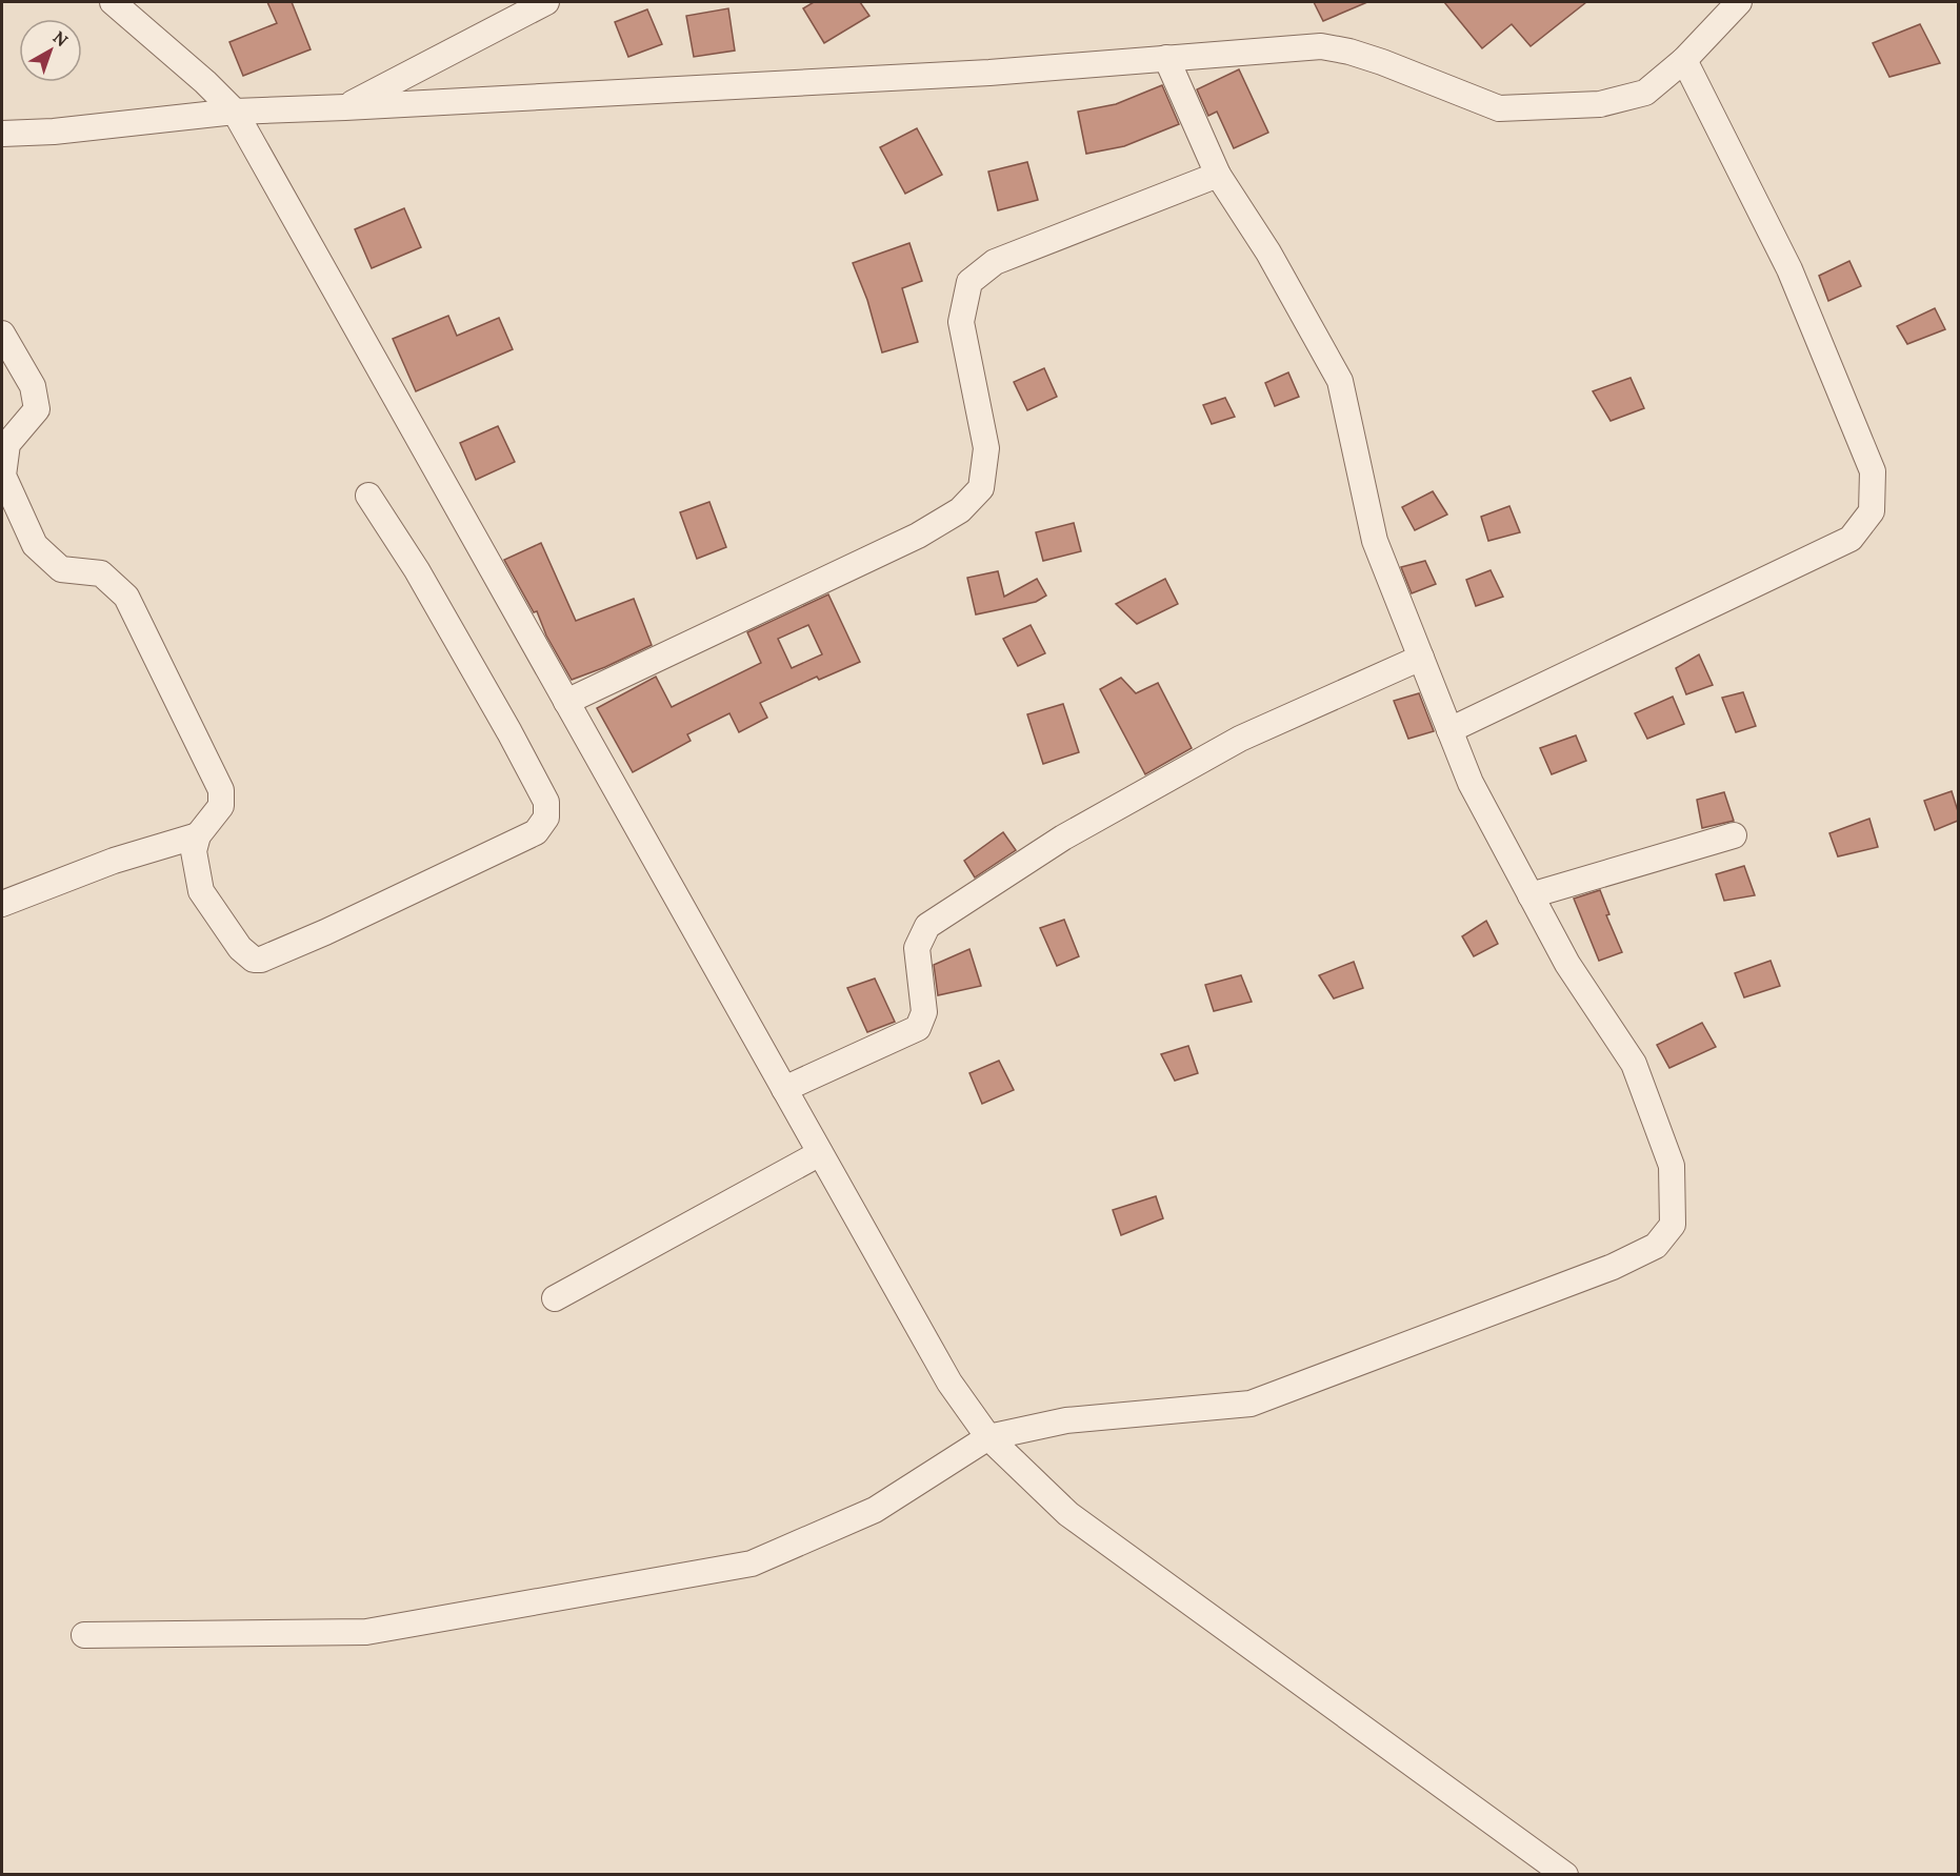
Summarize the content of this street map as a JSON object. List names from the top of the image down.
{
  "north": "top right"
}
